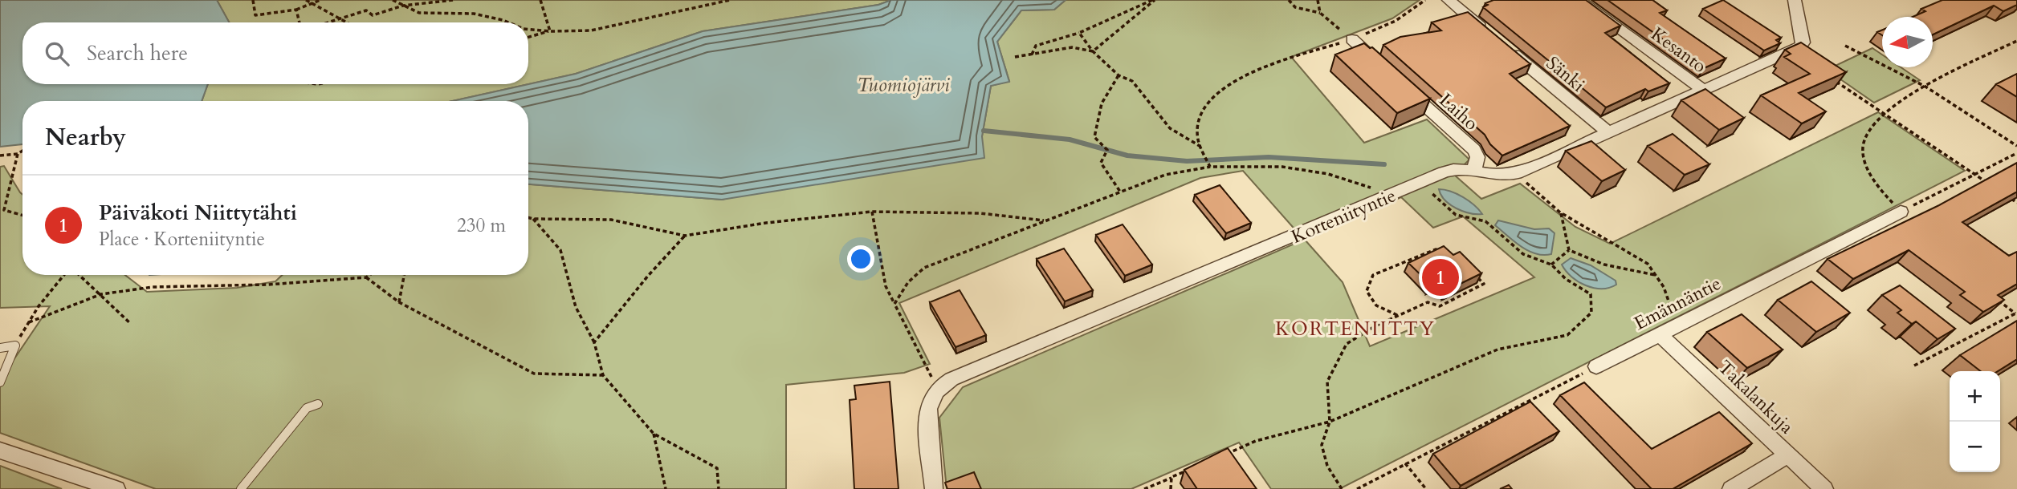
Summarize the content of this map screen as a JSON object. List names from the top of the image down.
{
  "streets": {
    "street": [
      "Kesanto",
      "Sänki",
      "Laiho",
      "Korteniityntie",
      "Emännäntie",
      "Takalankuja"
    ]
  },
  "crossings": [
    ["Kesanto", "Korteniityntie"],
    ["Sänki", "Korteniityntie"],
    ["Laiho", "Korteniityntie"],
    ["Emännäntie", "Takalankuja"]
  ],
  "districts": ["KORTENIITTY"],
  "water": ["Tuomiojärvi"],
  "north": "left",
  "page": {
    "search": "Search here",
    "heading": "Nearby",
    "list": [
      {
        "mark": "1",
        "name": "Päiväkoti Niittytähti",
        "note": "Place · Korteniityntie",
        "value": "230 m"
      }
    ],
    "pins": "1",
    "map_buttons": ["+", "−"]
  }
}
